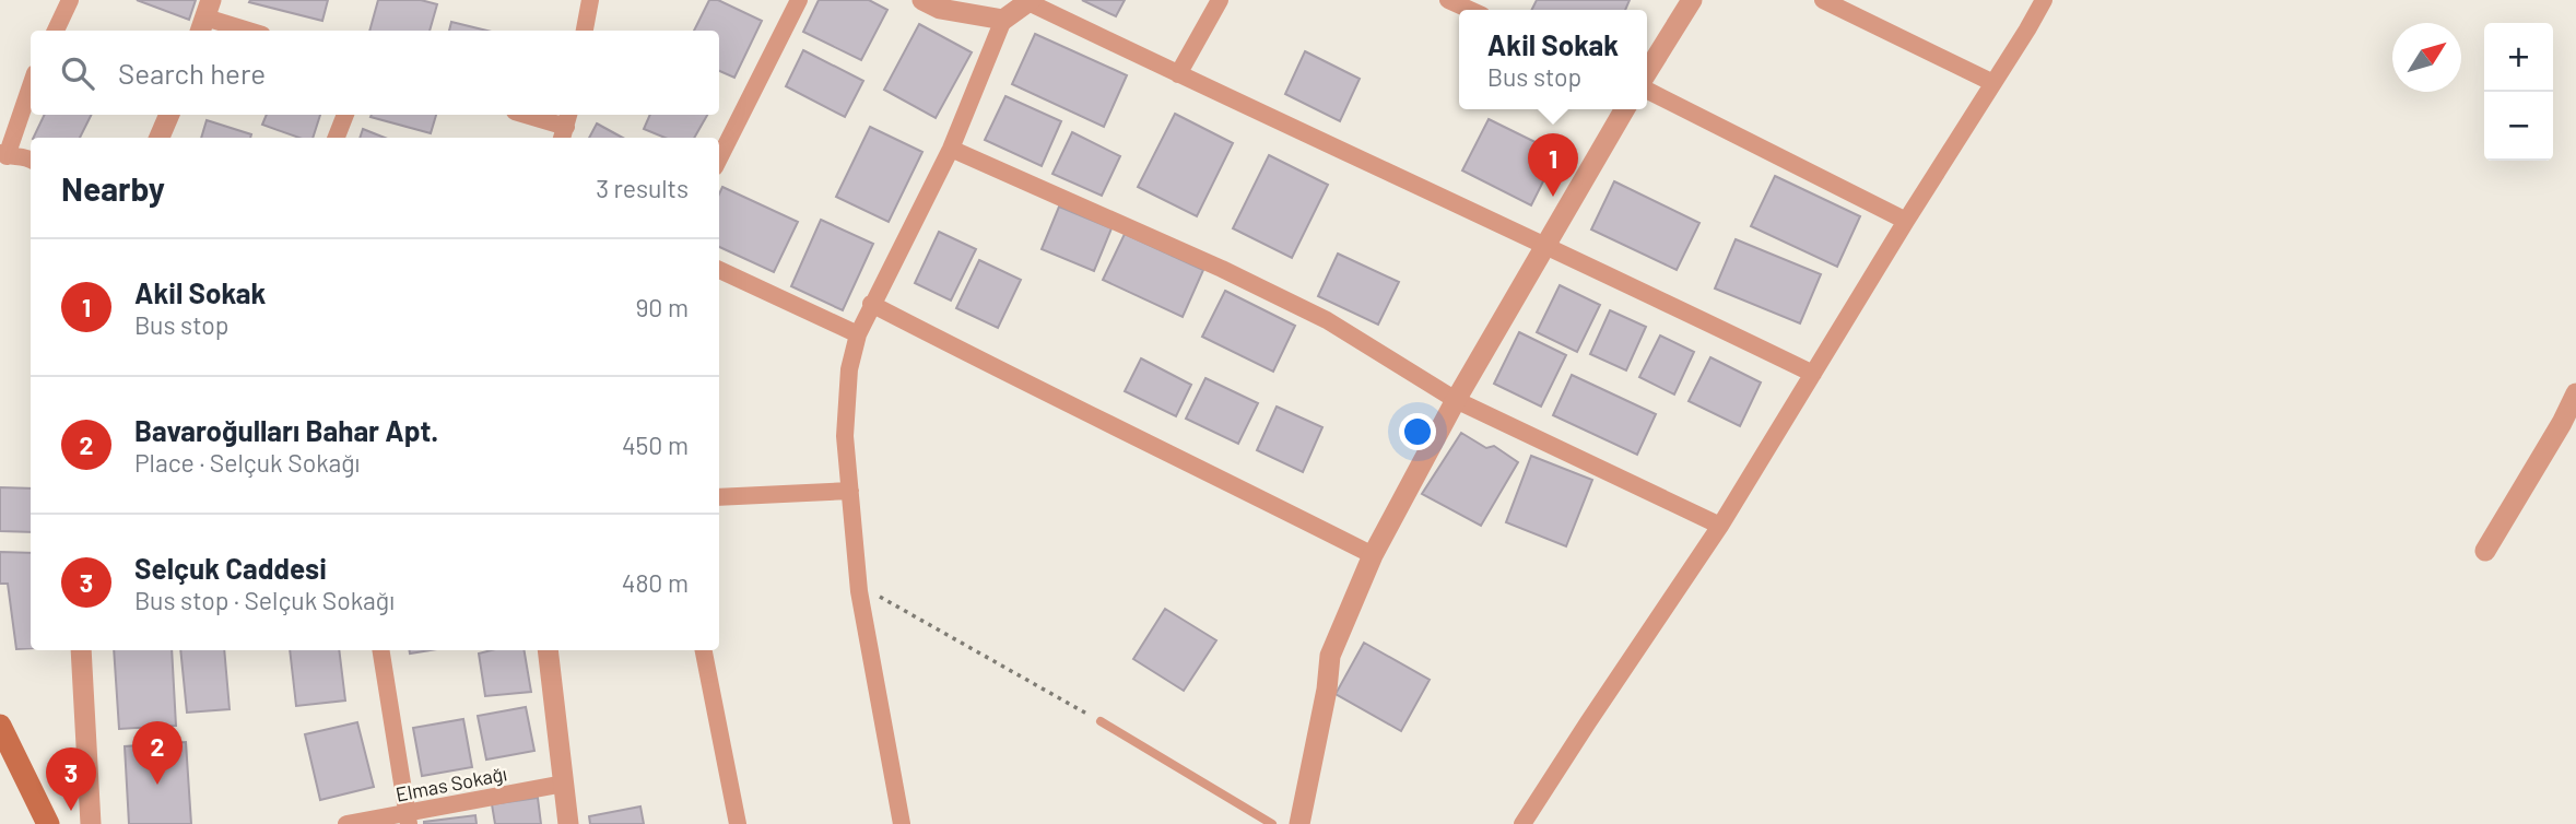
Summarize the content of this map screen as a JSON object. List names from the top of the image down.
{
  "streets": {
    "street": ["Elmas Sokağı"]
  },
  "north": "top right",
  "page": {
    "popup": ["Akil Sokak", "Bus stop"],
    "map_buttons": ["+", "−"],
    "search": "Search here",
    "pins": ["1", "2", "3"],
    "heading": ["Nearby", "3 results"],
    "list": [
      {
        "mark": "1",
        "name": "Akil Sokak",
        "note": "Bus stop",
        "value": "90 m"
      },
      {
        "mark": "2",
        "name": "Bavaroğulları Bahar Apt.",
        "note": "Place · Selçuk Sokağı",
        "value": "450 m"
      },
      {
        "mark": "3",
        "name": "Selçuk Caddesi",
        "note": "Bus stop · Selçuk Sokağı",
        "value": "480 m"
      }
    ]
  }
}
